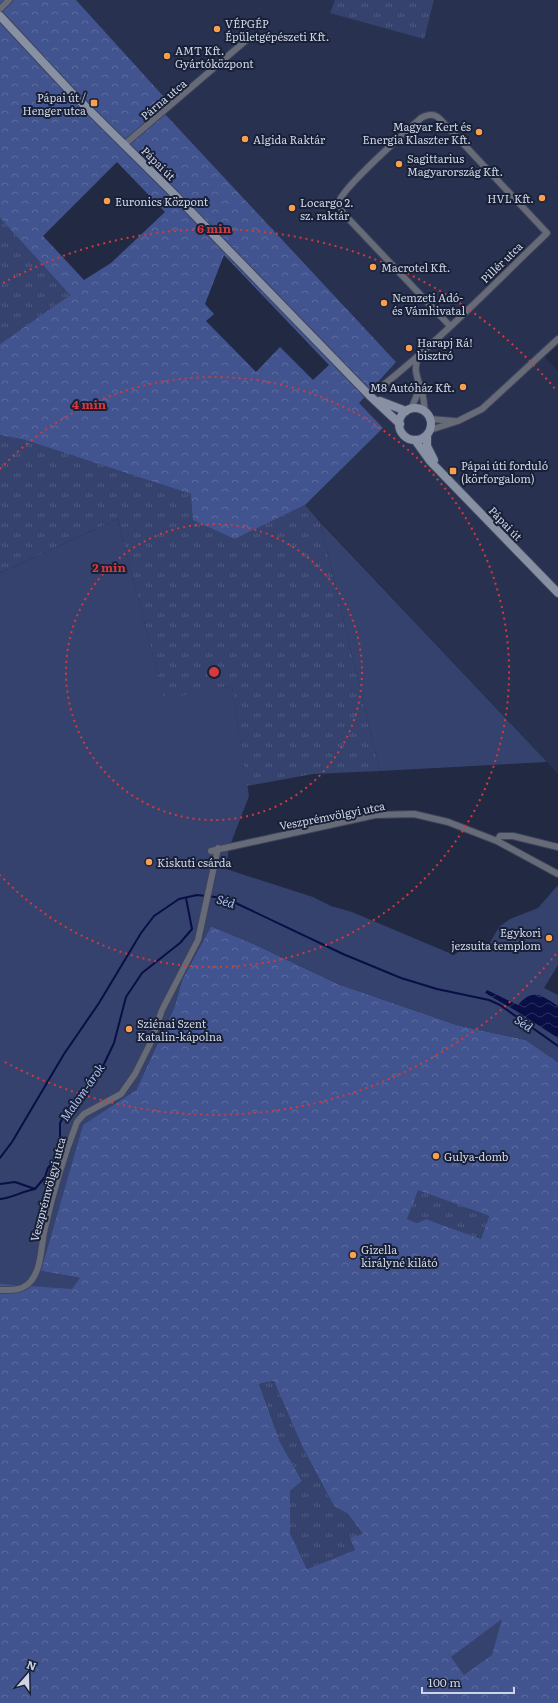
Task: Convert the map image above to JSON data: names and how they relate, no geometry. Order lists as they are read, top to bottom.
{
  "streets": {
    "main road": ["Pápai út"],
    "street": ["Párna utca", "Pillér utca", "Veszprémvölgyi utca"]
  },
  "crossings": [
    ["Párna utca", "Pápai út"]
  ],
  "water": ["Séd", "Malom-árok"],
  "places": {
    "other": [
      "VÉPGÉP Épületgépészeti Kft.",
      "AMT Kft. Gyártóközpont",
      "Magyar Kert és Energia Klaszter Kft.",
      "Algida Raktár",
      "Sagittarius Magyarország Kft.",
      "HVL Kft.",
      "Euronics Központ",
      "Locargo 2. sz. raktár",
      "Macrotel Kft.",
      "Nemzeti Adó- és Vámhivatal",
      "Harapj Rá! bisztró",
      "M8 Autóház Kft.",
      "Kiskuti csárda",
      "Egykori jezsuita templom",
      "Sziénai Szent Katalin-kápolna",
      "Gulya-domb",
      "Gizella királyné kilátó"
    ],
    "transit": ["Pápai út / Henger utca", "Pápai úti forduló (körforgalom)"]
  },
  "scale_bar": "100 m",
  "north": "top",
  "rings": ["6 min", "4 min", "2 min"]
}
